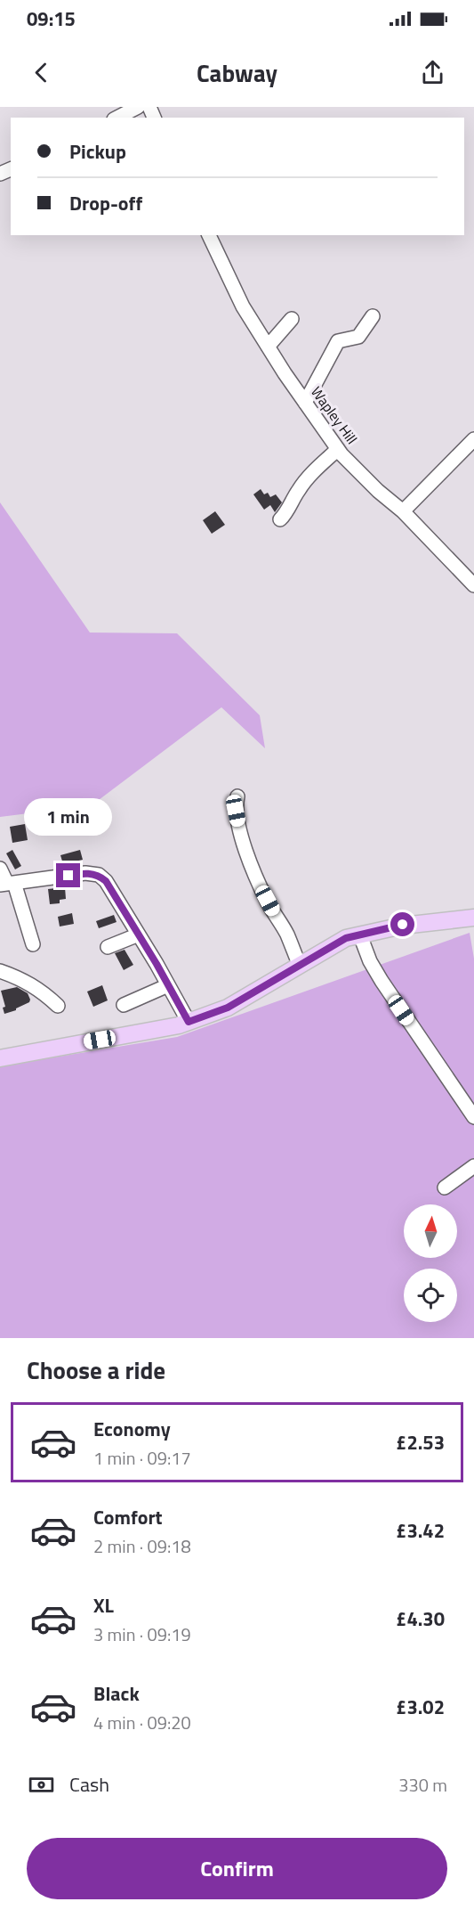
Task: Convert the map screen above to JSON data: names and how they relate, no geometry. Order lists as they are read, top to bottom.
{
  "streets": {
    "street": ["Wapley Hill"]
  },
  "north": "top",
  "page": {
    "status": "09:15",
    "header": "Cabway",
    "banner": ["Pickup", "Drop-off"],
    "bubble": "1 min",
    "heading": "Choose a ride",
    "list": [
      {
        "name": "Economy",
        "note": "1 min · 09:17",
        "value": "£2.53"
      },
      {
        "name": "Comfort",
        "note": "2 min · 09:18",
        "value": "£3.42"
      },
      {
        "name": "XL",
        "note": "3 min · 09:19",
        "value": "£4.30"
      },
      {
        "name": "Black",
        "note": "4 min · 09:20",
        "value": "£3.02"
      }
    ],
    "pay": ["Cash", "330 m"],
    "buttons": "Confirm"
  }
}
